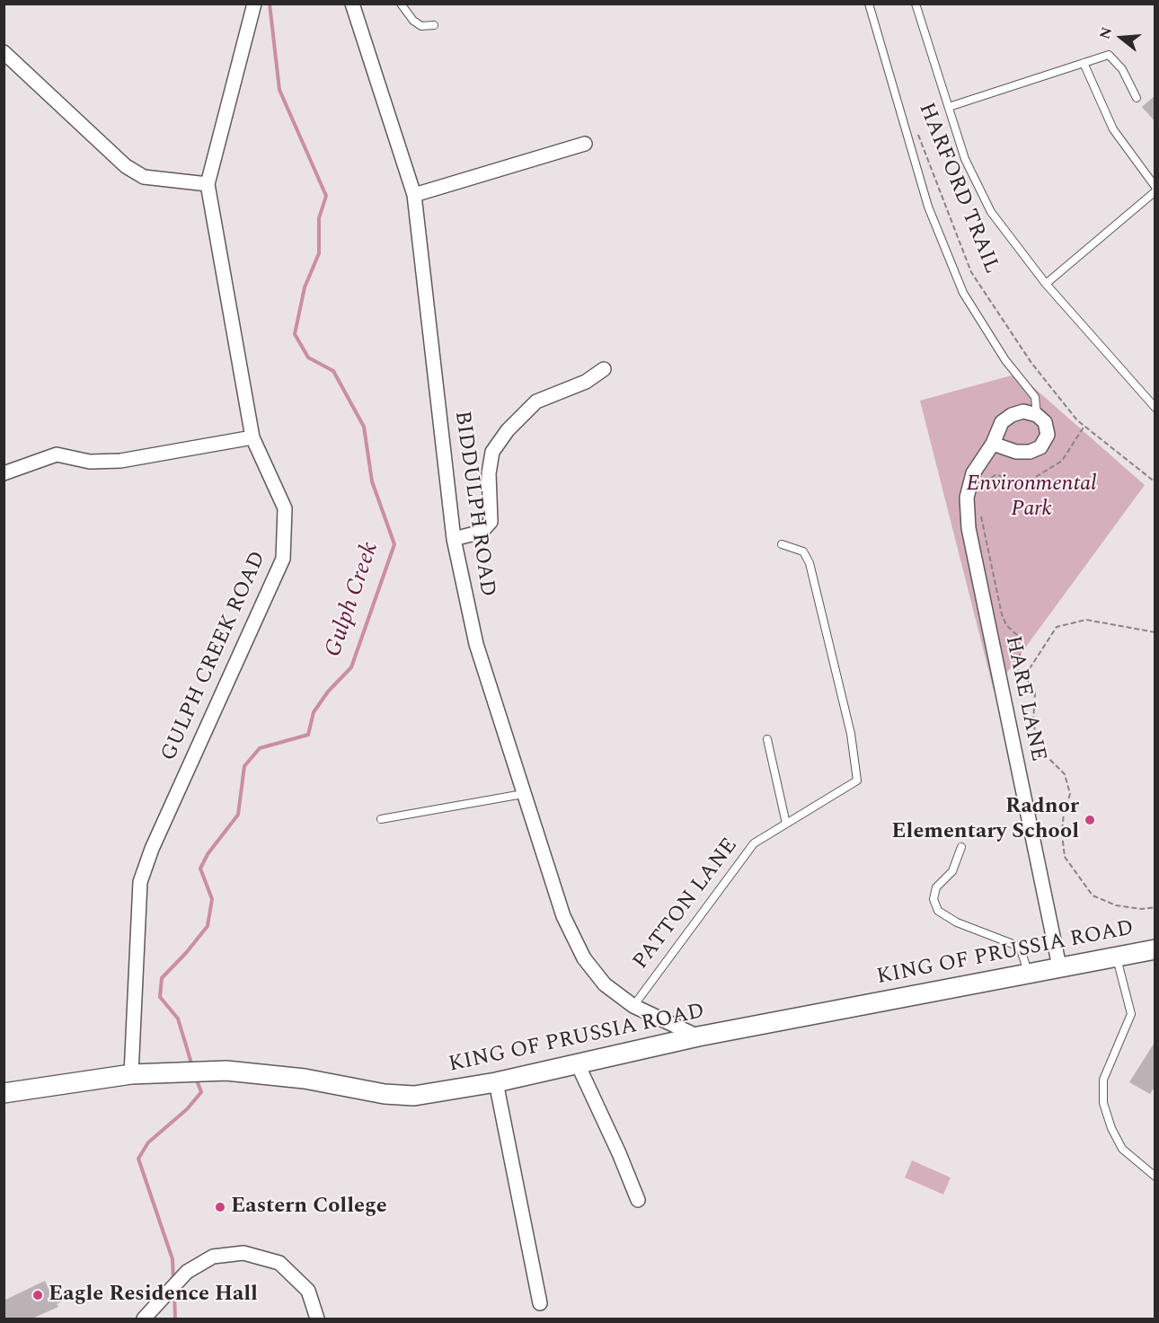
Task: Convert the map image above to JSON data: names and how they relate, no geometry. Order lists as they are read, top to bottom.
{
  "streets": {
    "street": [
      "BIDDULPH ROAD",
      "GULPH CREEK ROAD",
      "HARE LANE",
      "KING OF PRUSSIA ROAD"
    ],
    "lane": ["PATTON LANE"],
    "path": ["HARFORD TRAIL"]
  },
  "crossings": [
    ["BIDDULPH ROAD", "PATTON LANE"],
    ["BIDDULPH ROAD", "KING OF PRUSSIA ROAD"],
    ["GULPH CREEK ROAD", "KING OF PRUSSIA ROAD"],
    ["HARE LANE", "KING OF PRUSSIA ROAD"]
  ],
  "water": ["Gulph Creek"],
  "parks": ["Environmental Park"],
  "places": ["Radnor Elementary School", "Eastern College", "Eagle Residence Hall"],
  "north": "left"
}
